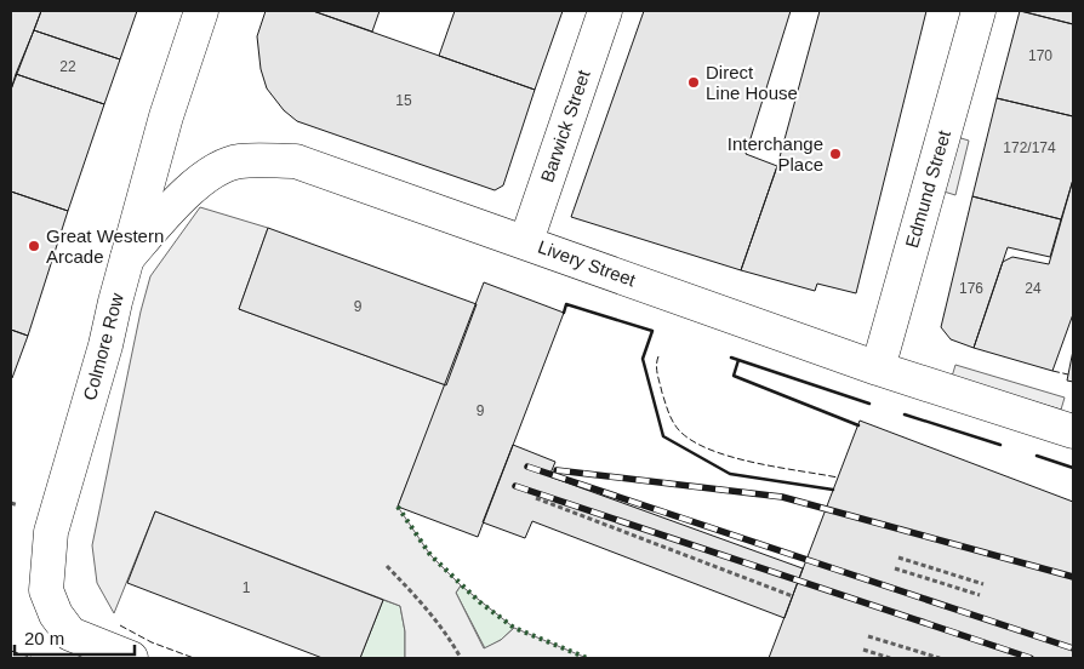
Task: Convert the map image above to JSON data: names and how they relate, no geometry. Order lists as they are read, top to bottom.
{
  "streets": {
    "street": [
      "Barwick Street",
      "Edmund Street",
      "Livery Street",
      "Colmore Row"
    ]
  },
  "crossings": [
    ["Barwick Street", "Livery Street"],
    ["Edmund Street", "Livery Street"],
    ["Livery Street", "Colmore Row"]
  ],
  "places": ["Direct Line House", "Interchange Place", "Great Western Arcade"],
  "house_numbers": [
    "170",
    "22",
    "15",
    "172/174",
    "176",
    "24",
    "9",
    "9",
    "1"
  ],
  "scale_bar": "20 m"
}
